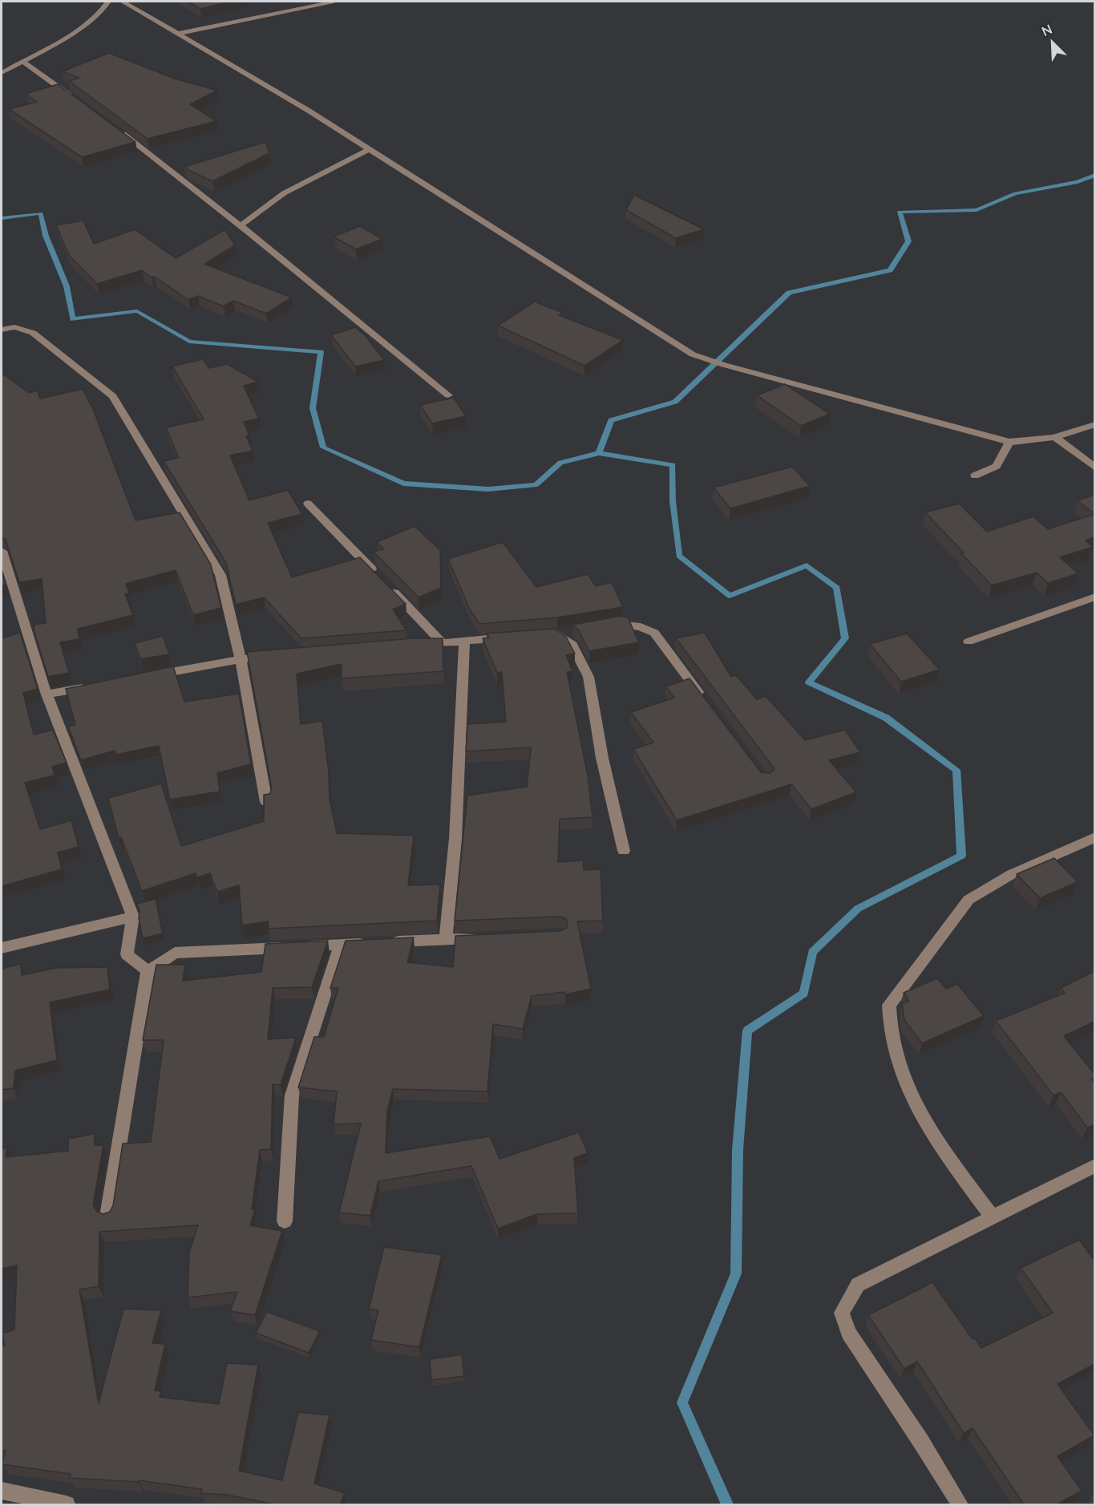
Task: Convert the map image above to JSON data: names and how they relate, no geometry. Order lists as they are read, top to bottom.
{
  "north": "top left"
}
